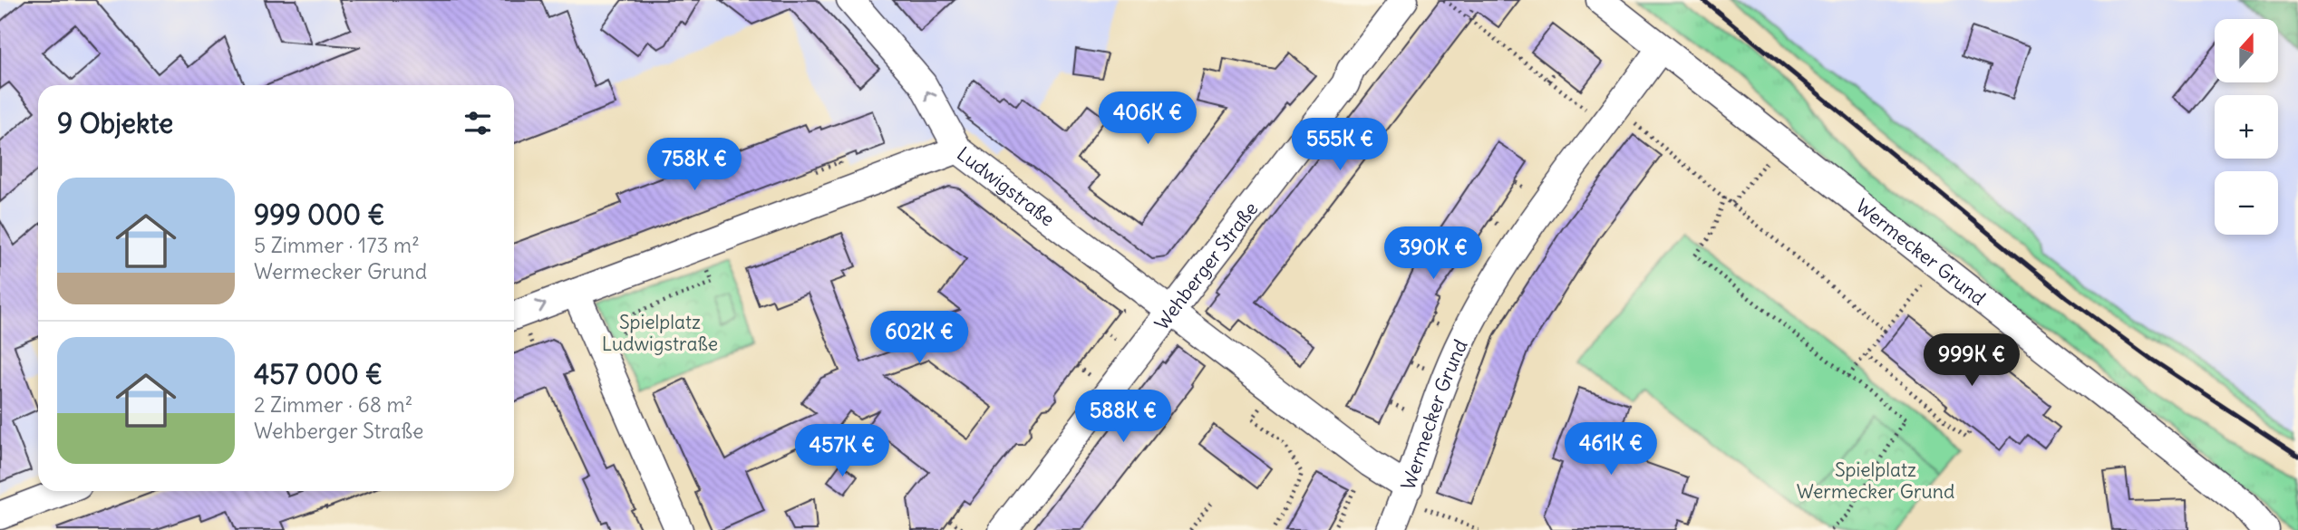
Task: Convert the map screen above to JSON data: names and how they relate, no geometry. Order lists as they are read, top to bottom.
{
  "streets": {
    "street": ["Ludwigstraße", "Wermecker Grund", "Wehberger Straße"]
  },
  "crossings": [
    ["Ludwigstraße", "Wermecker Grund"],
    ["Ludwigstraße", "Wehberger Straße"]
  ],
  "parks": ["Spielplatz Ludwigstraße", "Spielplatz Wermecker Grund"],
  "north": "top",
  "page": {
    "map_buttons": ["+", "−"],
    "heading": "9 Objekte",
    "price": [
      "406K €",
      "555K €",
      "758K €",
      "390K €",
      "602K €",
      "999K €",
      "588K €",
      "461K €",
      "457K €"
    ],
    "list": [
      {
        "name": "999 000 €",
        "note": "5 Zimmer · 173 m² · Wermecker Grund"
      },
      {
        "name": "457 000 €",
        "note": "2 Zimmer · 68 m² · Wehberger Straße"
      }
    ]
  }
}
